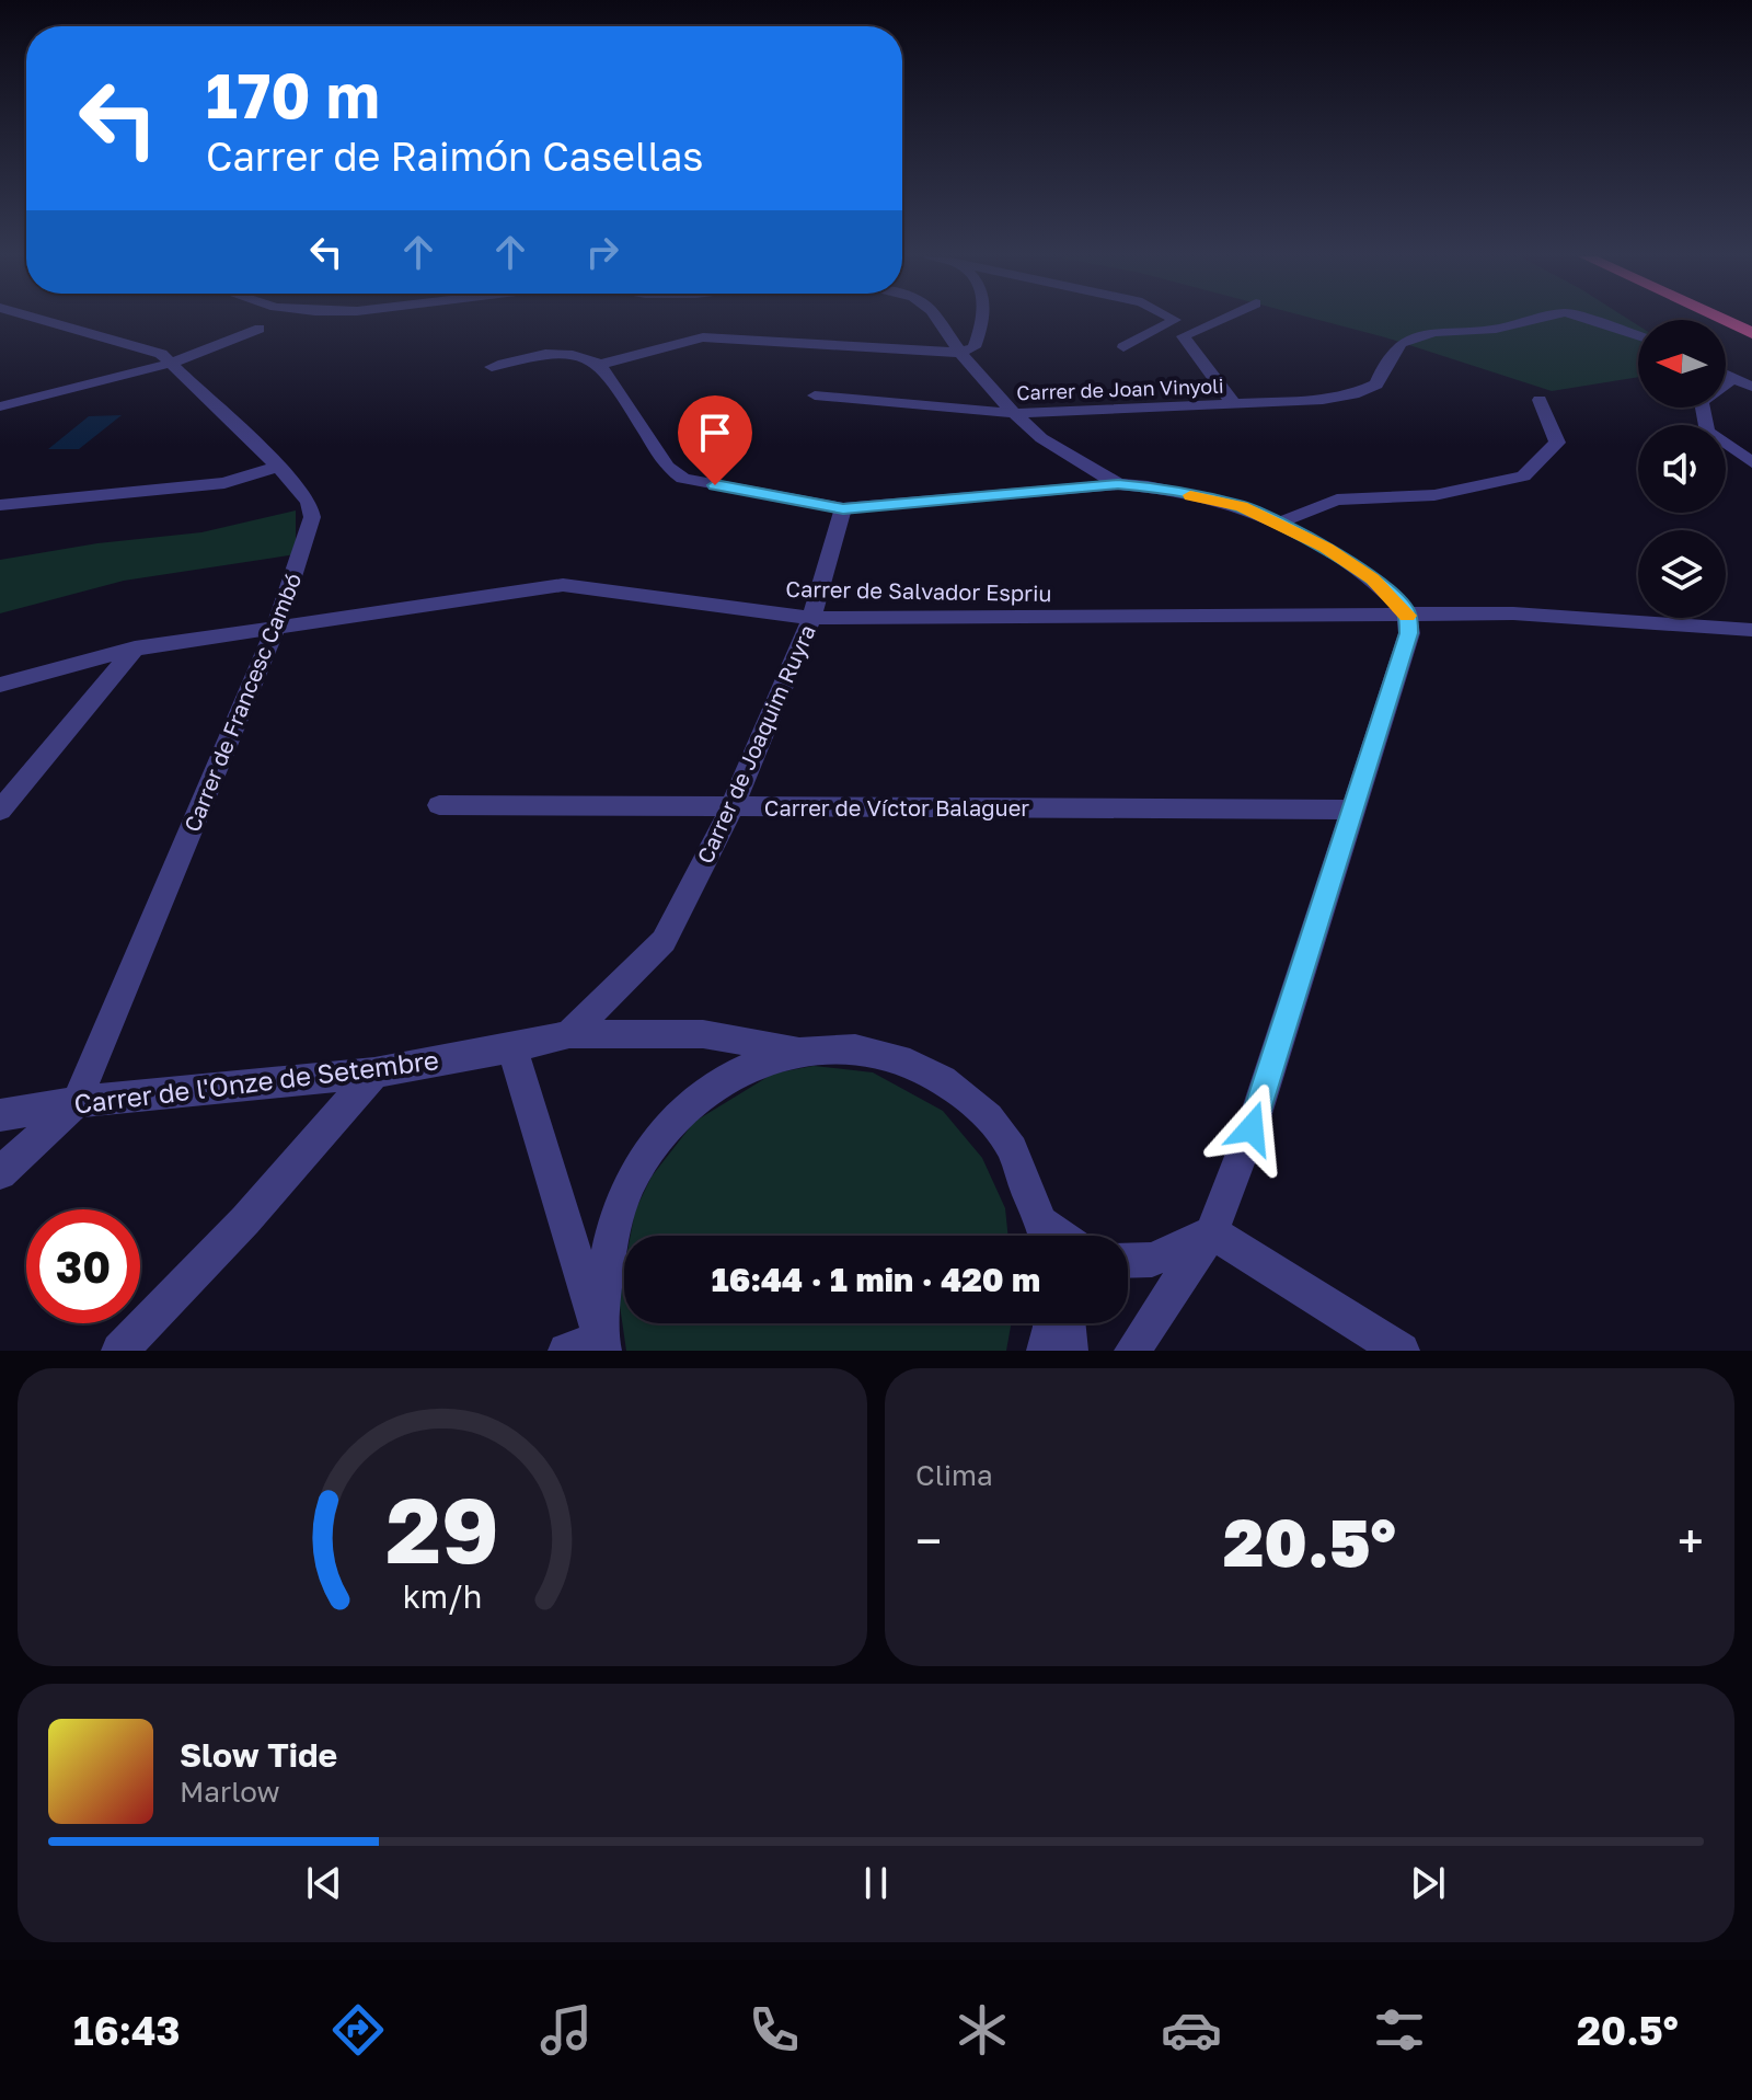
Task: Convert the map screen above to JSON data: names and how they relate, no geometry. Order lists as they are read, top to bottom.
{
  "streets": {
    "street": [
      "Carrer de Joan Vinyoli",
      "Carrer de Salvador Espriu",
      "Carrer de Francesc Cambó",
      "Carrer de Joaquim Ruyra",
      "Carrer de Víctor Balaguer",
      "Carrer de l'Onze de Setembre"
    ]
  },
  "crossings": [
    ["Carrer de Salvador Espriu", "Carrer de Francesc Cambó"],
    ["Carrer de Salvador Espriu", "Carrer de Joaquim Ruyra"],
    ["Carrer de Francesc Cambó", "Carrer de l'Onze de Setembre"],
    ["Carrer de Joaquim Ruyra", "Carrer de Víctor Balaguer"]
  ],
  "north": "left",
  "page": {
    "turn": ["170 m", "Carrer de Raimón Casellas"],
    "limit": "30",
    "trip": "16:44 · 1 min · 420 m",
    "tile": "Clima",
    "heat": ["−", "20.5°", "+"],
    "song": ["Slow Tide", "Marlow"],
    "tabs": ["16:43", "20.5°"],
    "gauge": ["29", "km/h"]
  }
}
